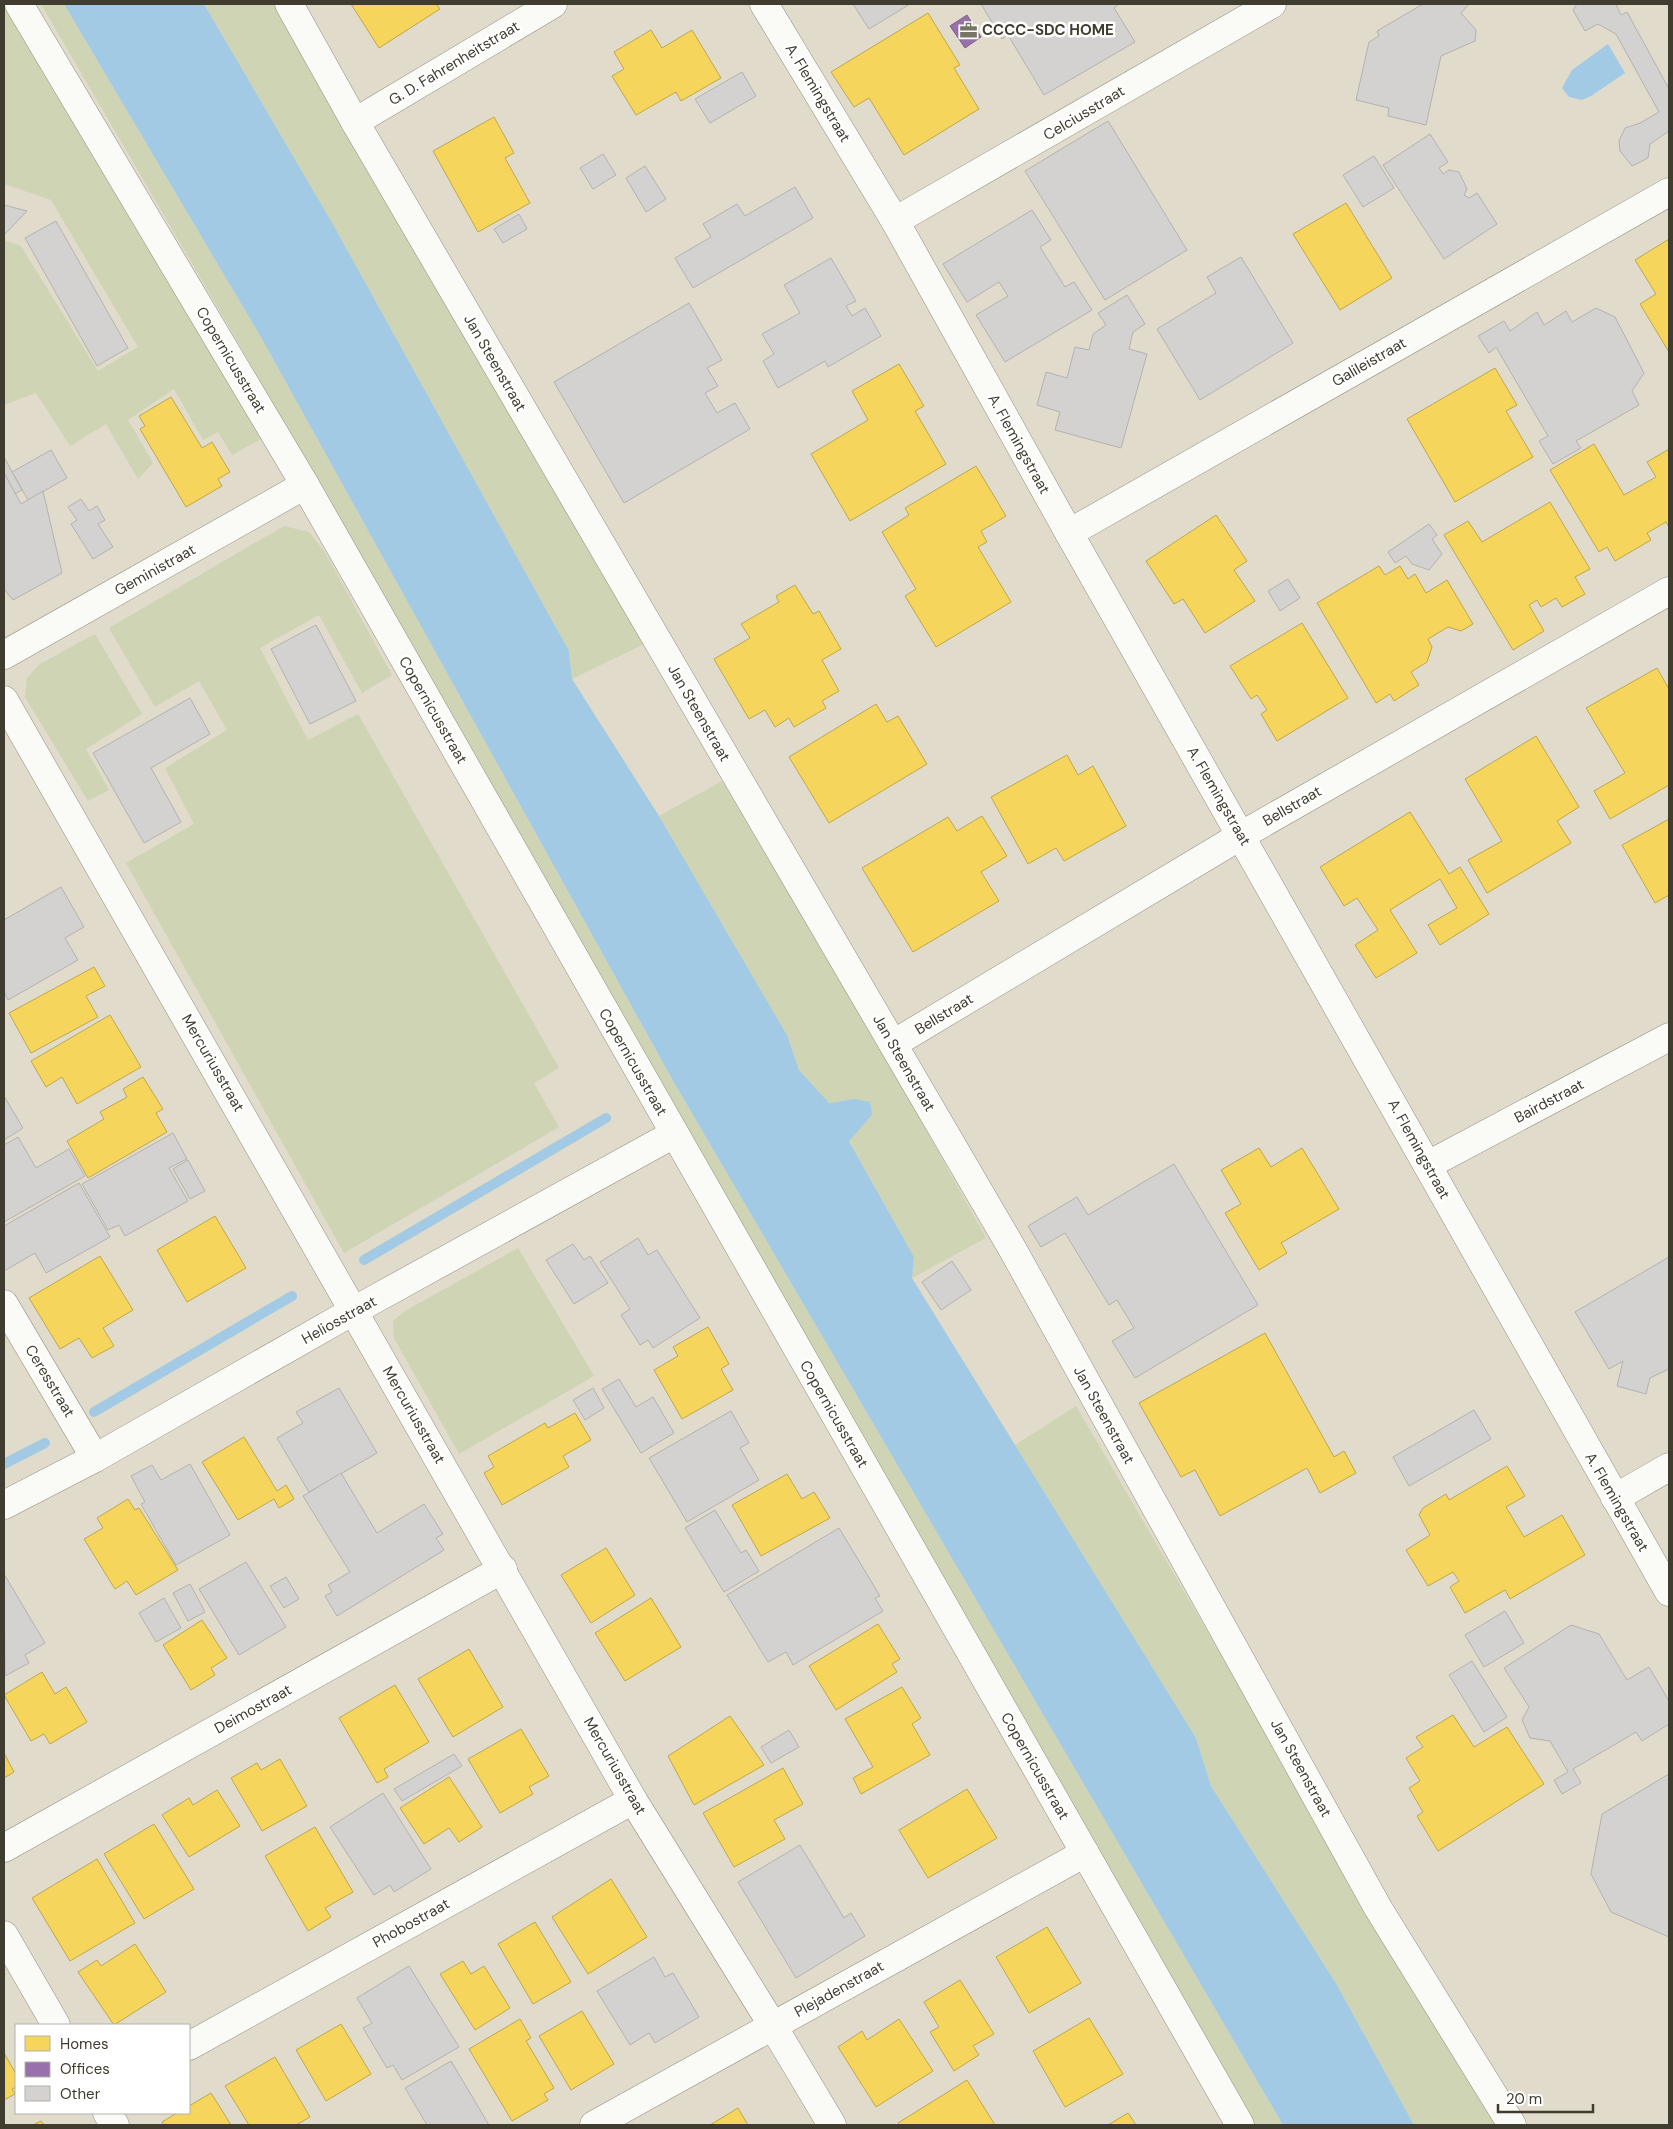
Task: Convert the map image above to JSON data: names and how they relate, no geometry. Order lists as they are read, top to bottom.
{
  "streets": {
    "street": [
      "G. D. Fahrenheitstraat",
      "A. Flemingstraat",
      "Celciusstraat",
      "Copernicusstraat",
      "Galileistraat",
      "Jan Steenstraat",
      "Geministraat",
      "Bellstraat",
      "Mercuriusstraat",
      "Bairdstraat",
      "Heliosstraat",
      "Ceresstraat",
      "Deimostraat",
      "Phobostraat",
      "Plejadenstraat"
    ]
  },
  "crossings": [
    ["G. D. Fahrenheitstraat", "Jan Steenstraat"],
    ["A. Flemingstraat", "Celciusstraat"],
    ["A. Flemingstraat", "Galileistraat"],
    ["A. Flemingstraat", "Bellstraat"],
    ["A. Flemingstraat", "Bairdstraat"],
    ["Copernicusstraat", "Geministraat"],
    ["Copernicusstraat", "Heliosstraat"],
    ["Copernicusstraat", "Plejadenstraat"],
    ["Jan Steenstraat", "Bellstraat"],
    ["Mercuriusstraat", "Heliosstraat"],
    ["Mercuriusstraat", "Deimostraat"],
    ["Mercuriusstraat", "Phobostraat"],
    ["Mercuriusstraat", "Plejadenstraat"],
    ["Heliosstraat", "Ceresstraat"]
  ],
  "places": {
    "office": ["CCCC-SDC HOME"]
  },
  "legend": ["Homes", "Offices", "Other"],
  "scale_bar": "20 m"
}
